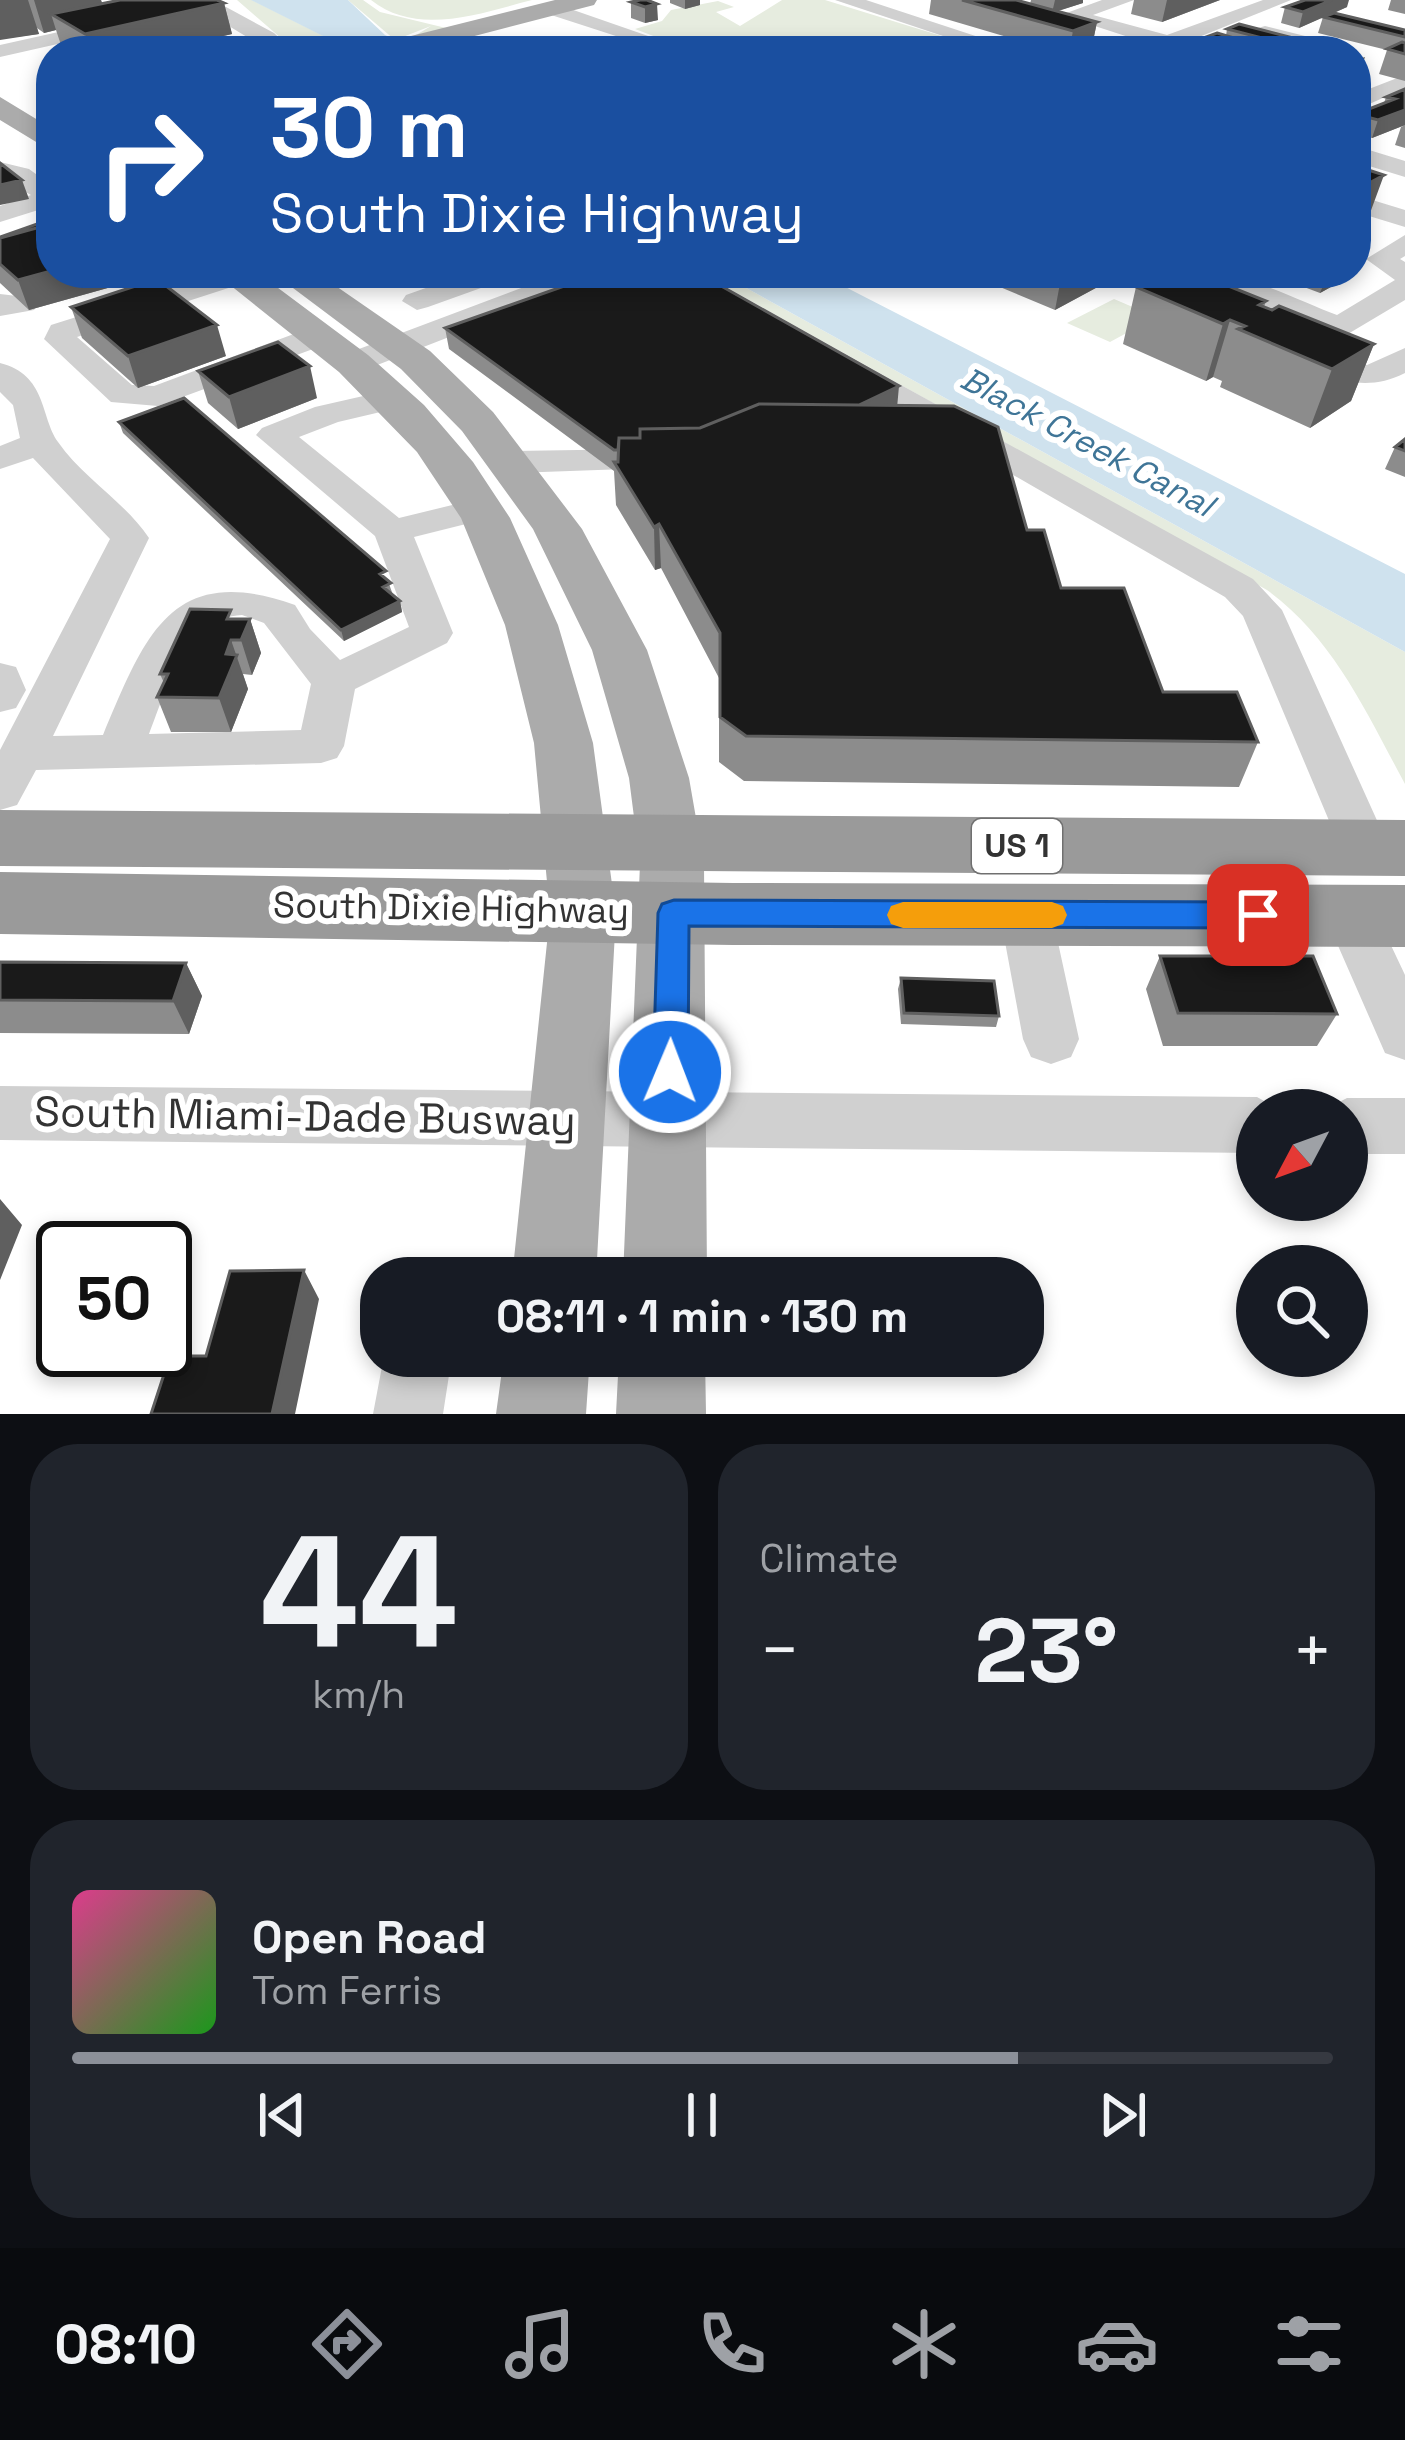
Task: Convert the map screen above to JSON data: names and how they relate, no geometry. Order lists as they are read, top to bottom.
{
  "streets": {
    "highway": ["US 1", "South Dixie Highway"],
    "street": ["South Miami-Dade Busway"]
  },
  "water": ["Black Creek Canal"],
  "north": "bottom left",
  "page": {
    "turn": ["30 m", "South Dixie Highway"],
    "limit": "50",
    "trip": "08:11 · 1 min · 130 m",
    "tile": [
      ["44", "km/h"],
      "Climate"
    ],
    "heat": ["−", "23°", "+"],
    "song": ["Open Road", "Tom Ferris"],
    "tabs": "08:10"
  }
}
